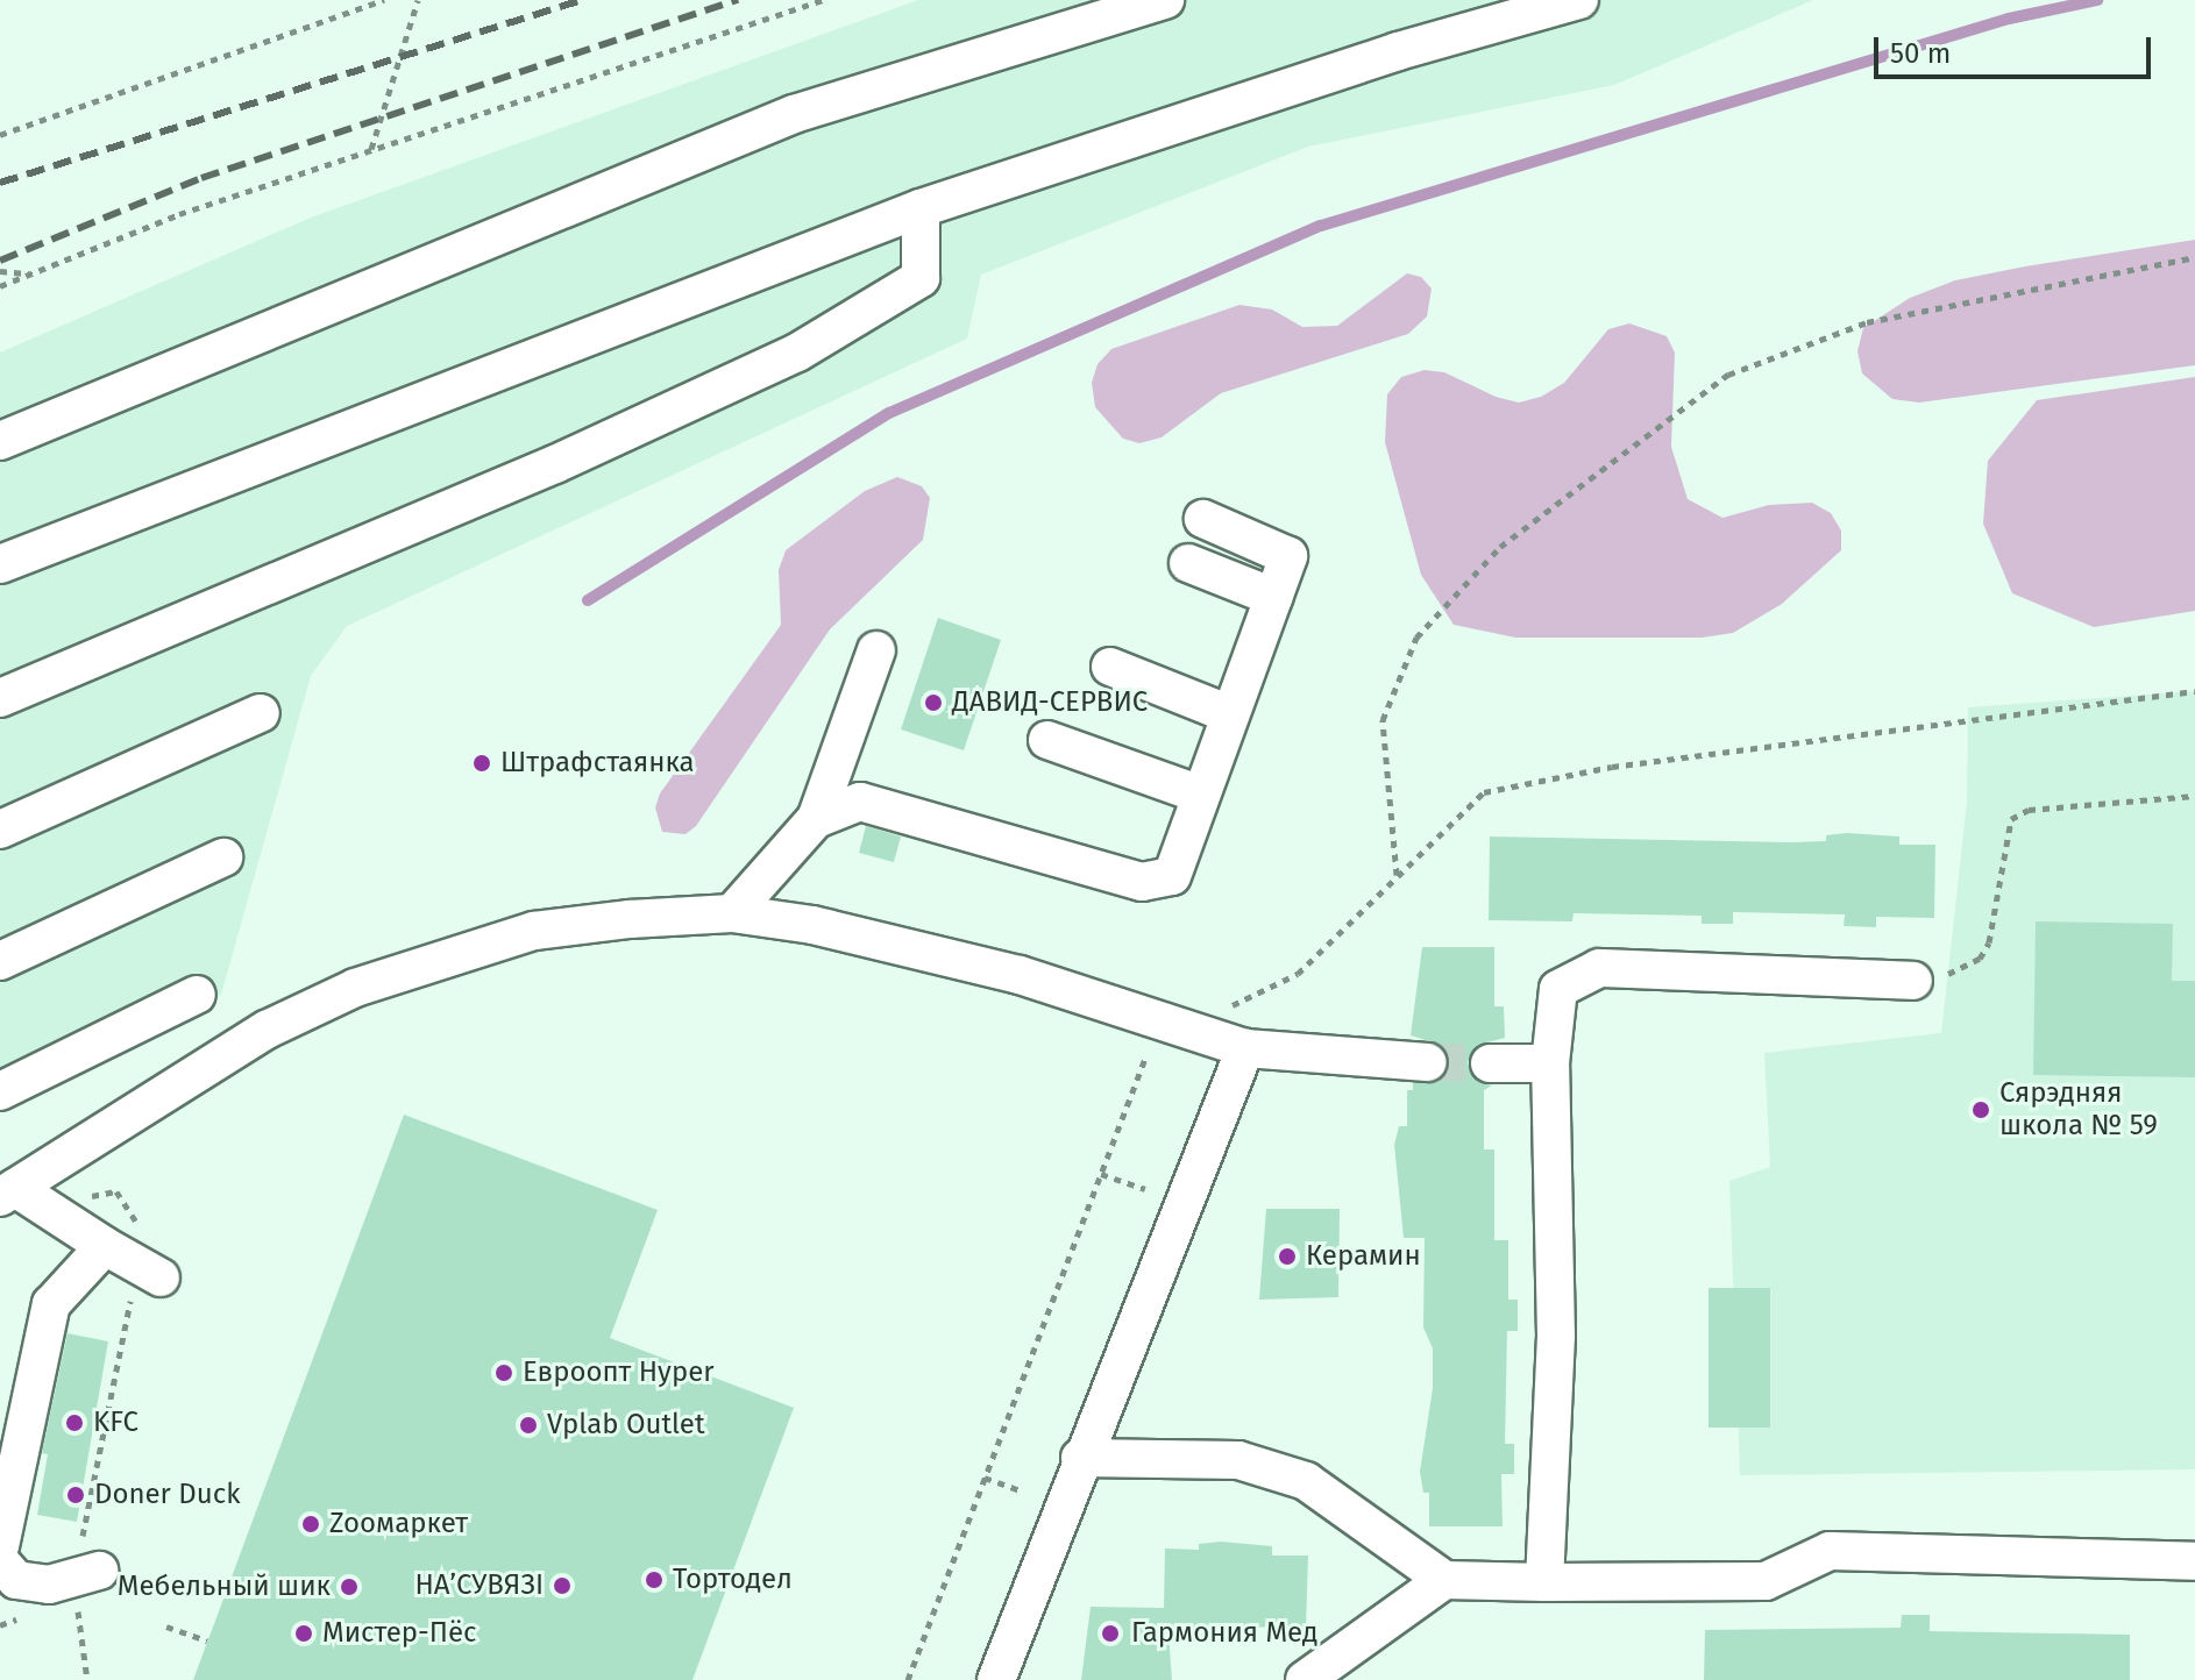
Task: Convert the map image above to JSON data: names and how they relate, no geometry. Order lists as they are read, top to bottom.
{
  "places": [
    "ДАВИД-СЕРВИС",
    "Штрафстаянка",
    "Сярэдняя школа № 59",
    "Керамин",
    "Евроопт Hyper",
    "KFC",
    "Vplab Outlet",
    "Doner Duck",
    "Zooмаркет",
    "Тортодел",
    "НАʼСУВЯЗІ",
    "Мебельный шик",
    "Мистер-Пёс",
    "Гармония Мед"
  ],
  "scale_bar": "50 m"
}
